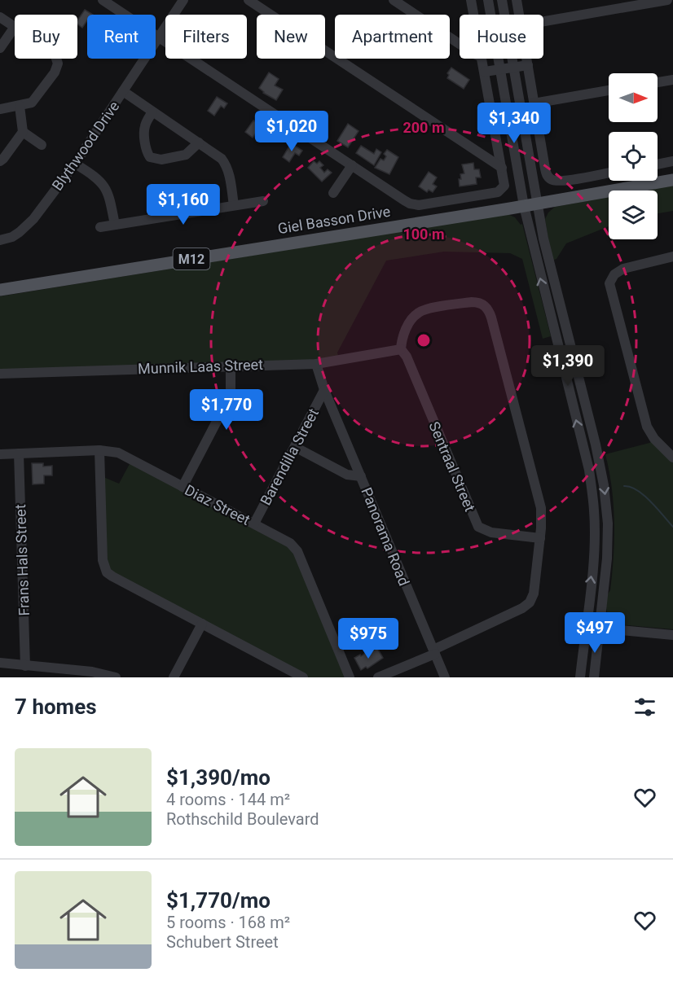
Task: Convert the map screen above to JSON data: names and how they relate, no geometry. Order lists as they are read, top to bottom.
{
  "streets": {
    "main road": ["Giel Basson Drive", "M12"],
    "street": [
      "Blythwood Drive",
      "Munnik Laas Street",
      "Barendilla Street",
      "Sentraal Street",
      "Diaz Street",
      "Panorama Road",
      "Frans Hals Street"
    ]
  },
  "crossings": [
    ["Munnik Laas Street", "Sentraal Street"],
    ["Munnik Laas Street", "Panorama Road"],
    ["Barendilla Street", "Diaz Street"],
    ["Barendilla Street", "Panorama Road"],
    ["Diaz Street", "Frans Hals Street"]
  ],
  "north": "right",
  "page": {
    "chip": [
      "Buy",
      "Rent",
      "Filters",
      "New",
      "Apartment",
      "House"
    ],
    "price": [
      "$1,340",
      "$1,020",
      "$1,160",
      "$1,390",
      "$1,770",
      "$497",
      "$975"
    ],
    "heading": "7 homes",
    "list": [
      {
        "name": "$1,390/mo",
        "note": "4 rooms · 144 m² · Rothschild Boulevard"
      },
      {
        "name": "$1,770/mo",
        "note": "5 rooms · 168 m² · Schubert Street"
      }
    ]
  },
  "rings": ["200 m", "100 m"]
}
